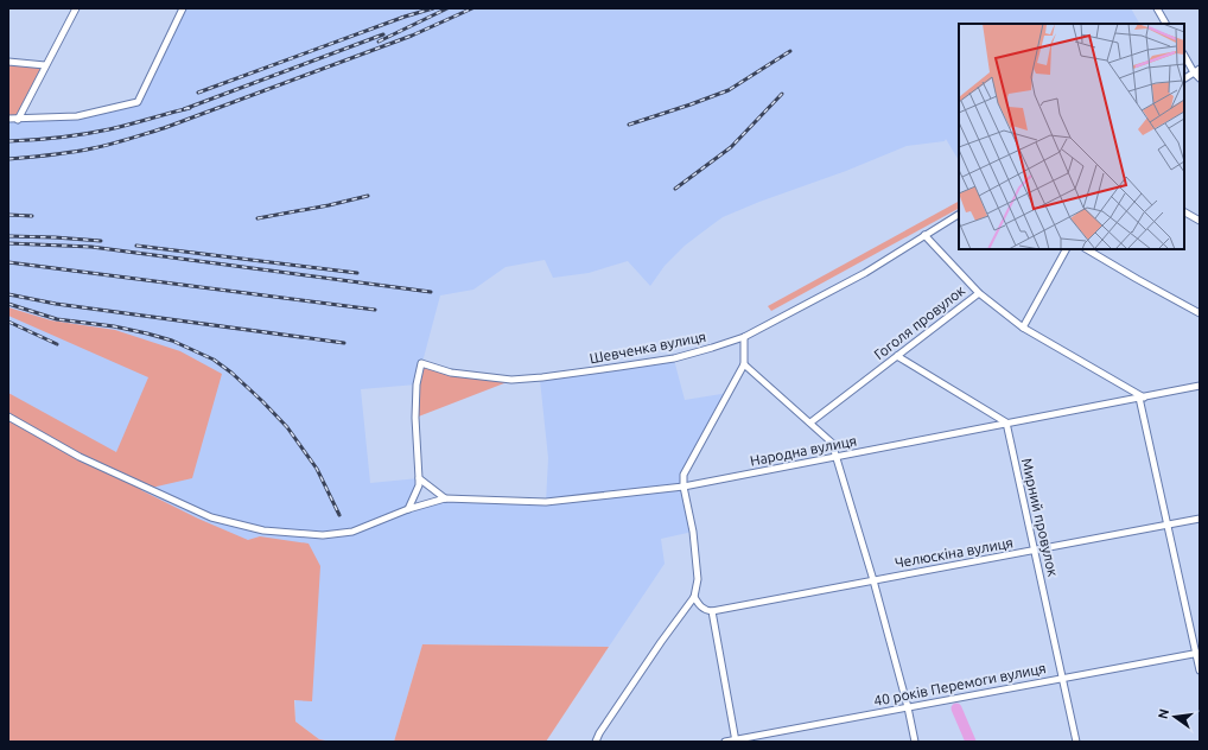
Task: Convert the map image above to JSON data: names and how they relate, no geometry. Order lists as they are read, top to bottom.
{
  "streets": {
    "street": [
      "Гоголя провулок",
      "Шевченка вулиця",
      "Народна вулиця",
      "Мирний провулок",
      "Челюскіна вулиця",
      "40 років Перемоги вулиця"
    ]
  },
  "crossings": [
    ["Гоголя провулок", "Народна вулиця"],
    ["Народна вулиця", "Мирний провулок"],
    ["Мирний провулок", "Челюскіна вулиця"],
    ["Мирний провулок", "40 років Перемоги вулиця"]
  ],
  "north": "left"
}
